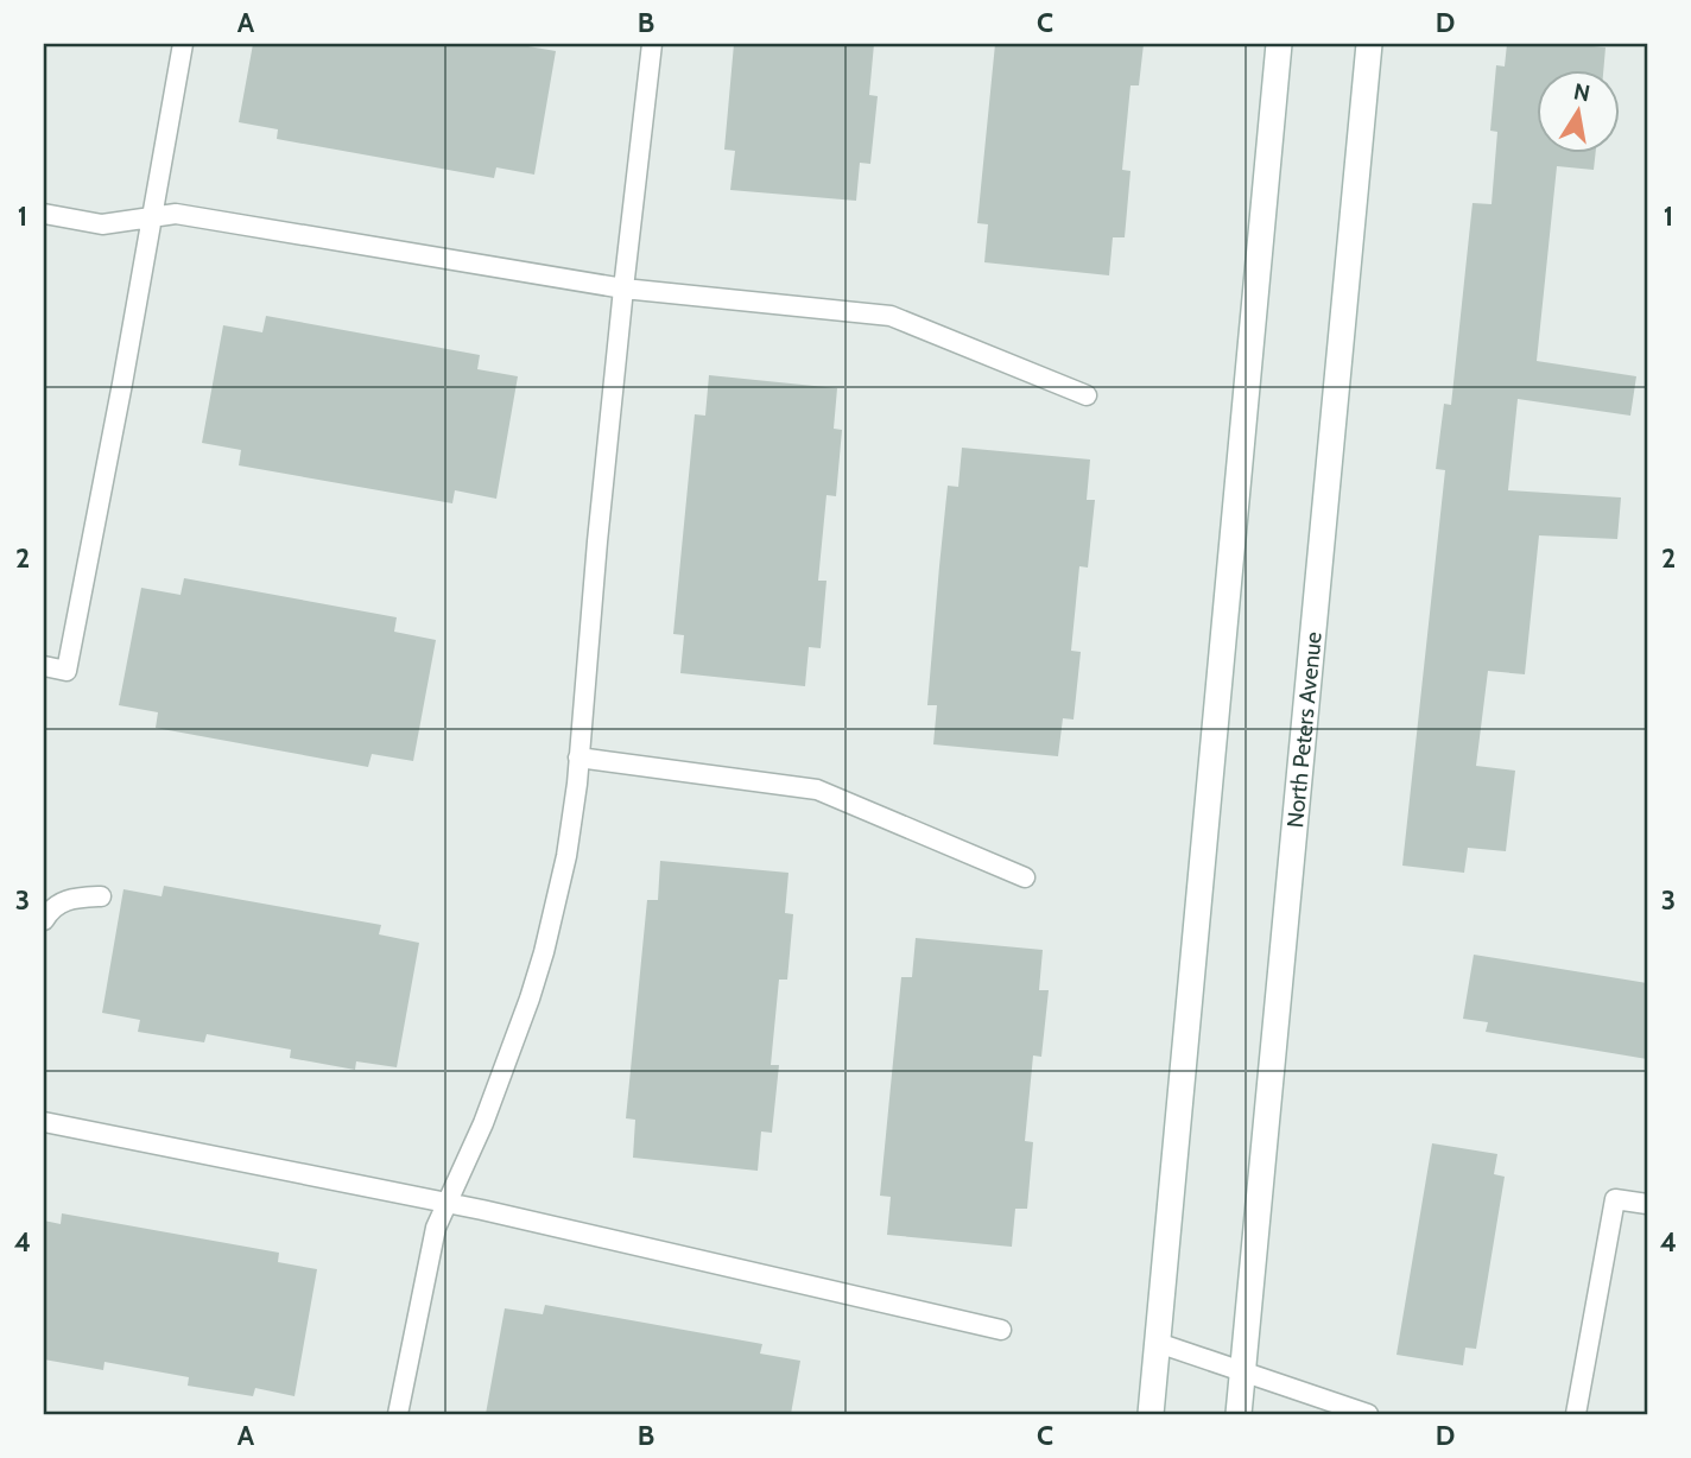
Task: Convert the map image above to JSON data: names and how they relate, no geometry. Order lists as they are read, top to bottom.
{
  "streets": {
    "main road": ["North Peters Avenue"]
  },
  "north": "top",
  "grid": {
    "columns": [
      "A",
      "B",
      "C",
      "D"
    ],
    "rows": [
      "1",
      "2",
      "3",
      "4"
    ]
  }
}
